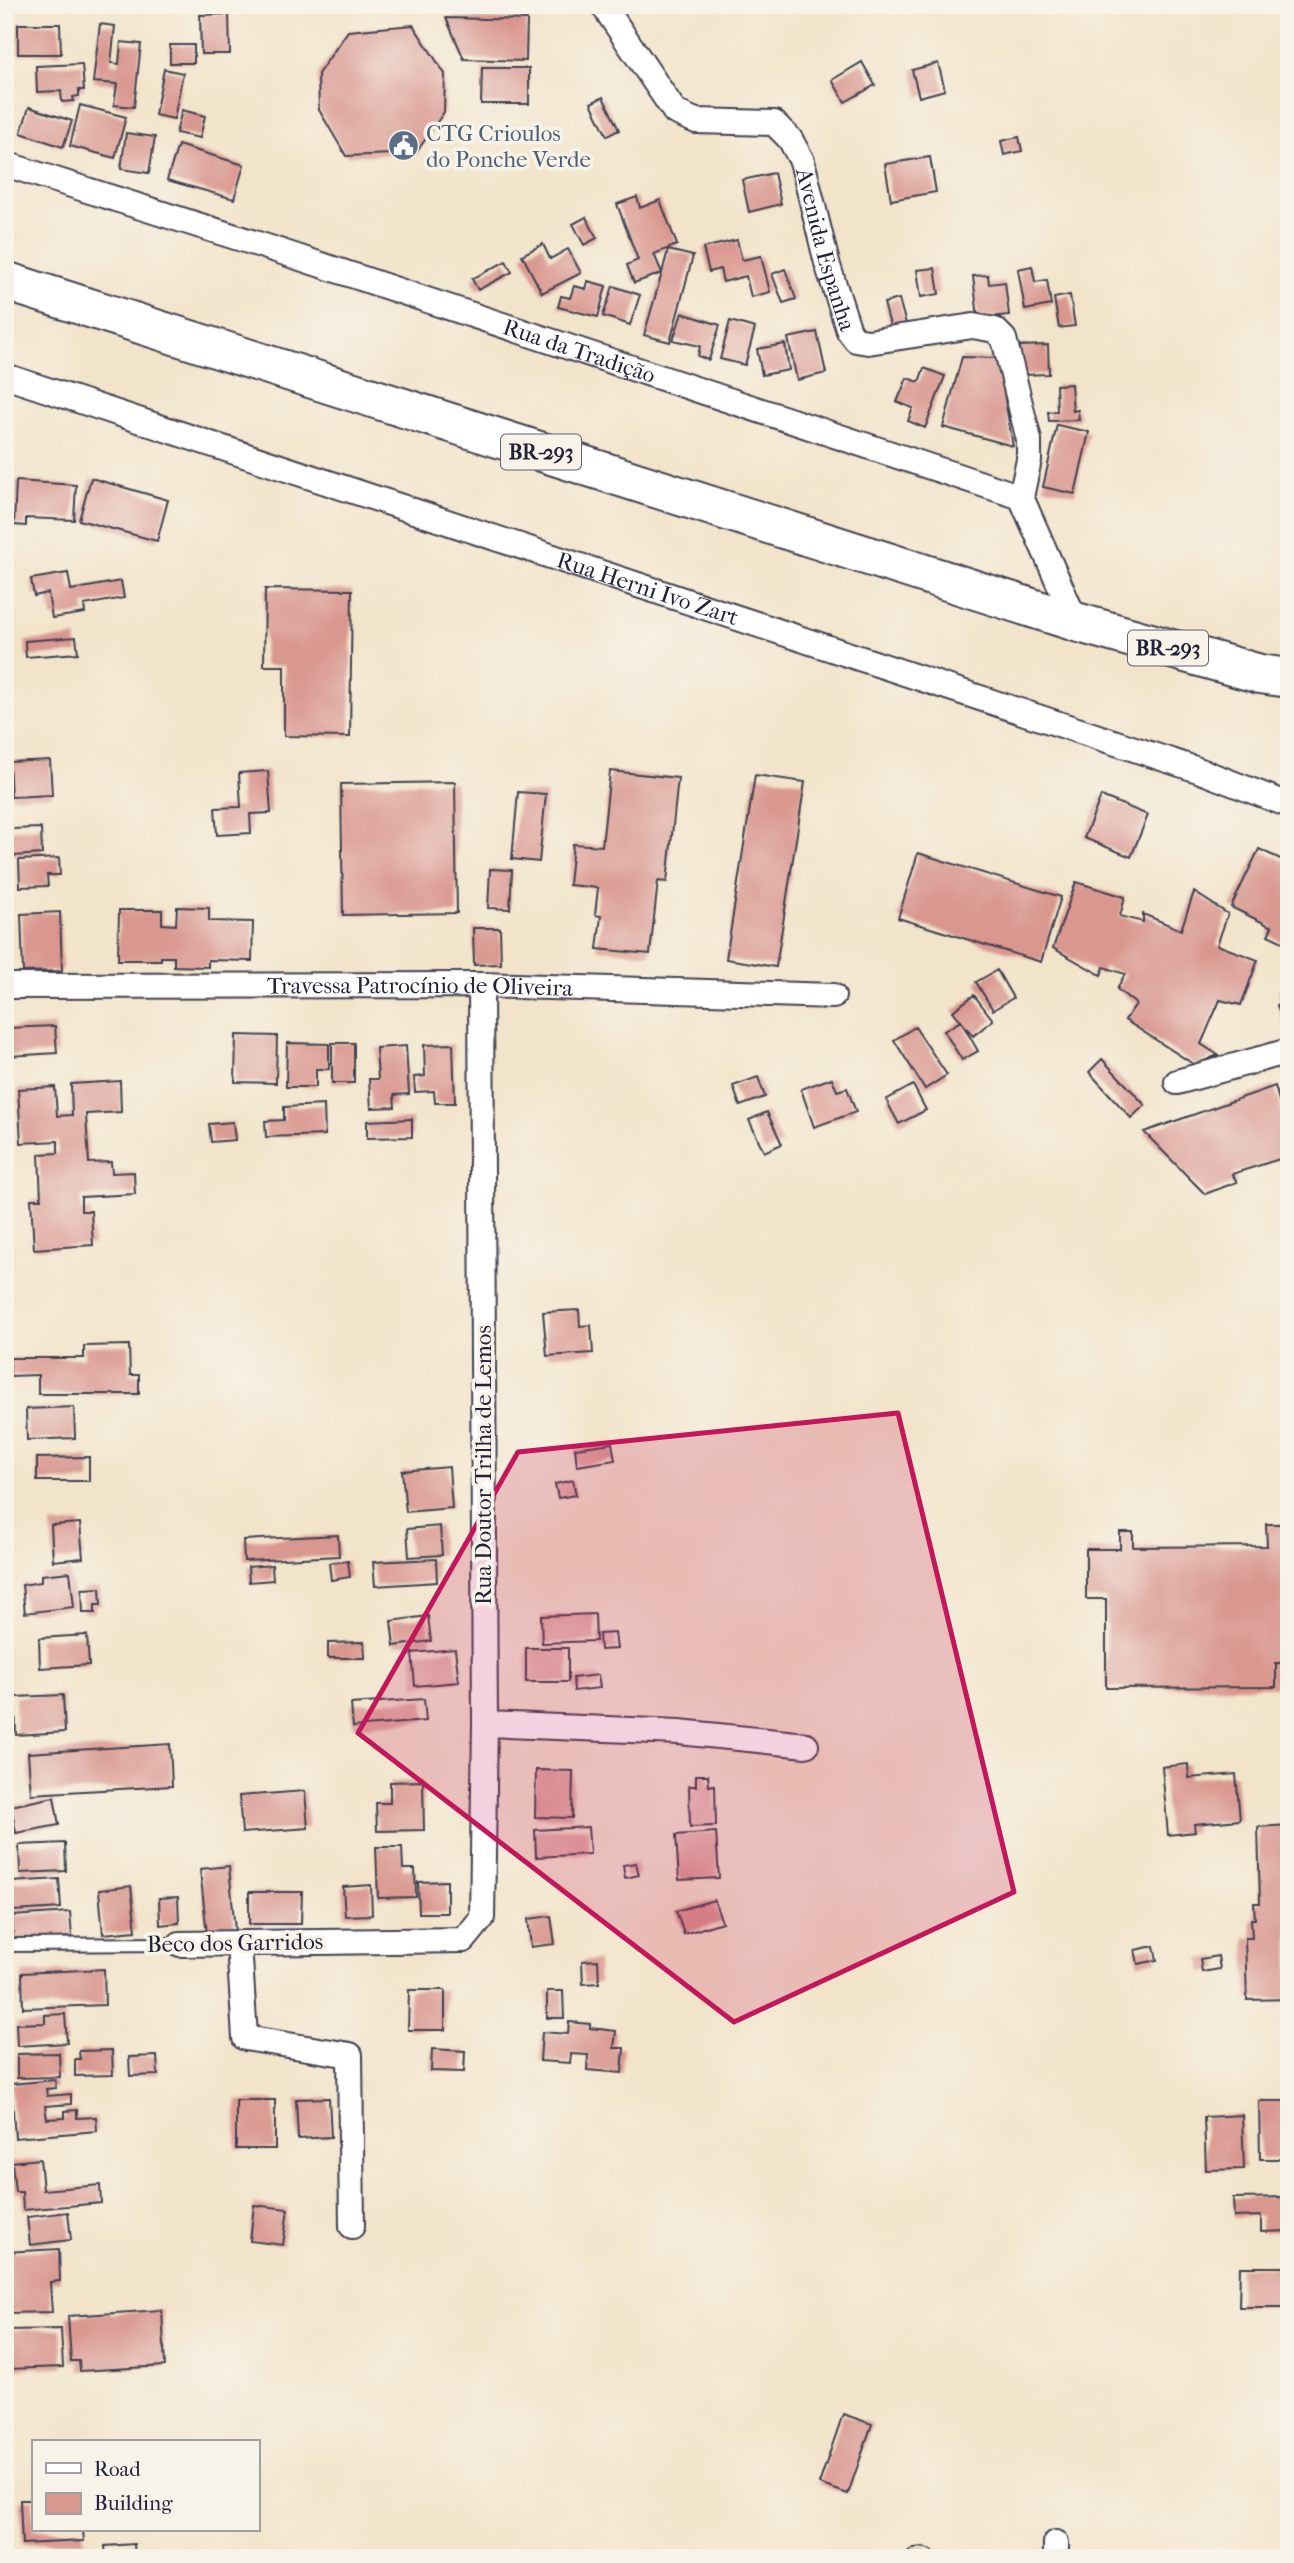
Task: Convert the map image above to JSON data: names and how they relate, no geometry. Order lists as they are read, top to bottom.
{
  "streets": {
    "highway": ["BR-293"],
    "street": [
      "Avenida Espanha",
      "Rua da Tradição",
      "Rua Herni Ivo Zart",
      "Travessa Patrocínio de Oliveira",
      "Rua Doutor Trilha de Lemos",
      "Beco dos Garridos"
    ]
  },
  "crossings": [
    ["Avenida Espanha", "Rua da Tradição"],
    ["Travessa Patrocínio de Oliveira", "Rua Doutor Trilha de Lemos"],
    ["Rua Doutor Trilha de Lemos", "Beco dos Garridos"]
  ],
  "places": {
    "public building": ["CTG Crioulos do Ponche Verde"]
  },
  "legend": ["Road", "Building"]
}
